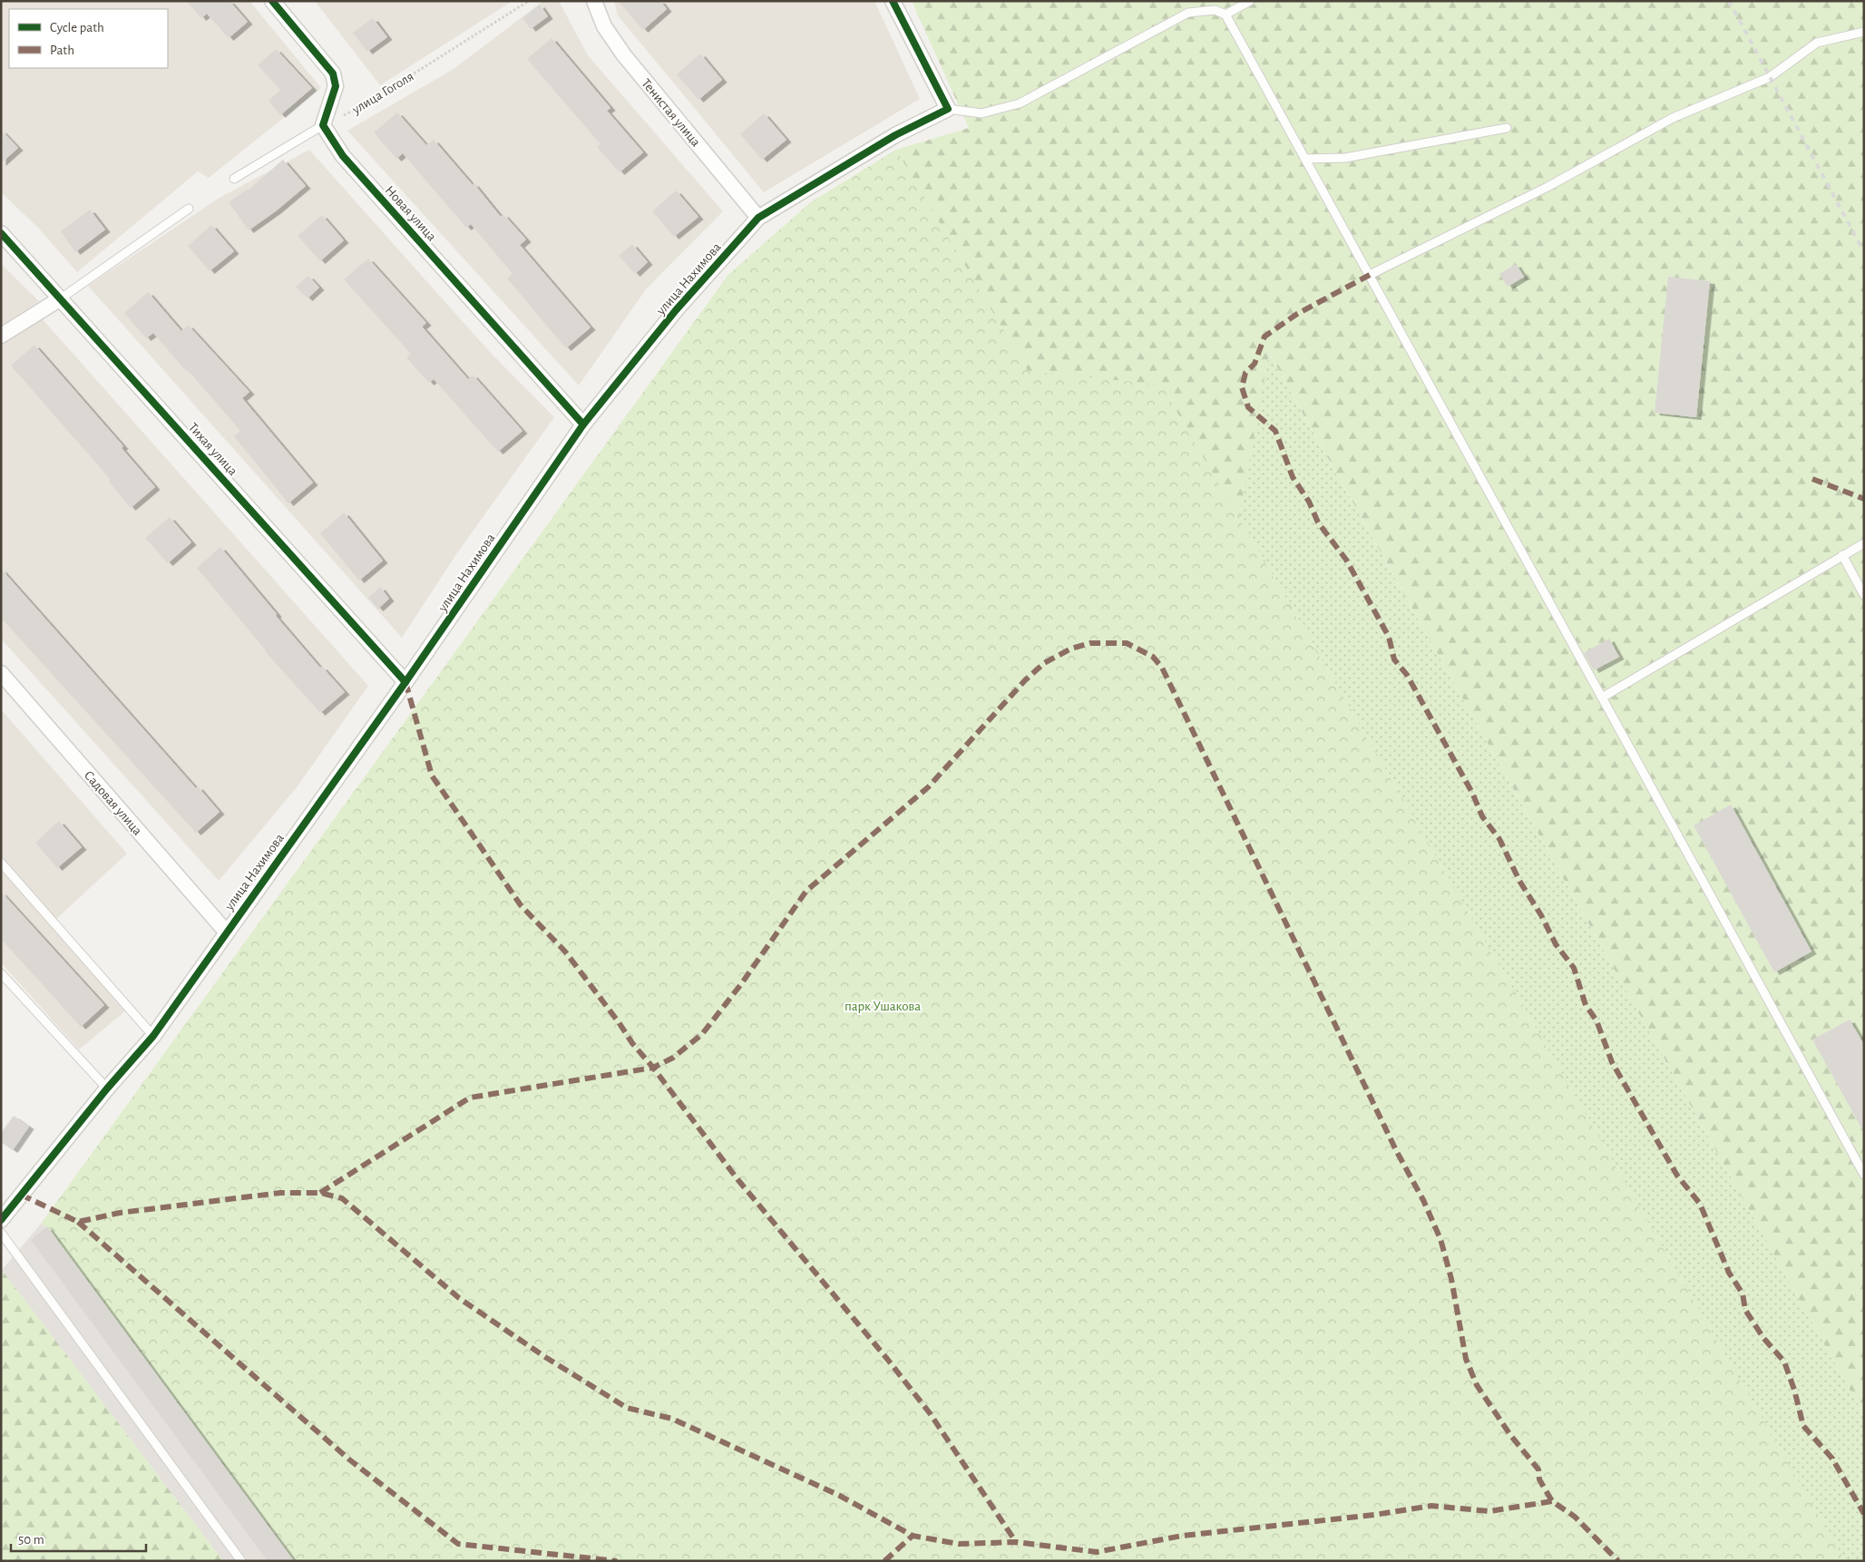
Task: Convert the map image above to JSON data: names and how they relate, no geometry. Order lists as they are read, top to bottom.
{
  "streets": {
    "street": [
      "Тенистая улица",
      "Новая улица",
      "улица Нахимова",
      "Тихая улица",
      "Садовая улица"
    ],
    "path": ["улица Гоголя"]
  },
  "crossings": [
    ["улица Гоголя", "Новая улица"],
    ["Тенистая улица", "улица Нахимова"],
    ["Новая улица", "улица Нахимова"],
    ["улица Нахимова", "Тихая улица"],
    ["улица Нахимова", "Садовая улица"]
  ],
  "parks": ["парк Ушакова"],
  "legend": ["Cycle path", "Path"],
  "scale_bar": "50 m"
}
